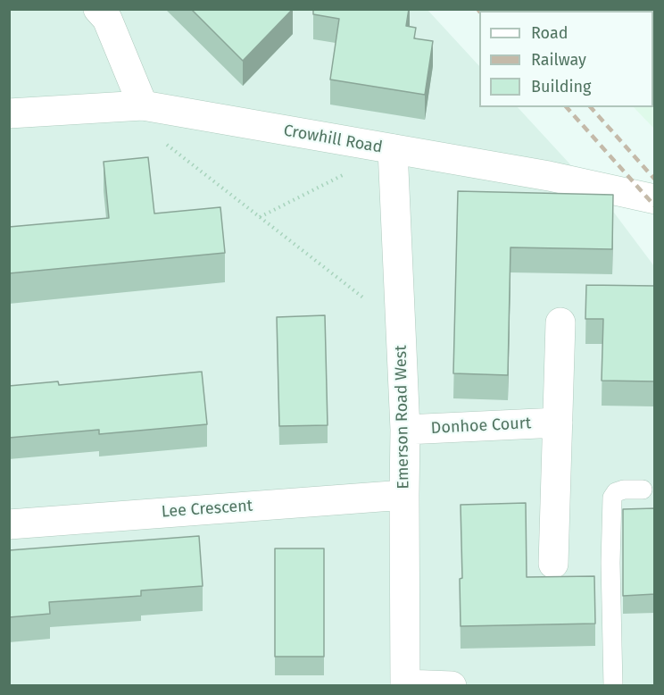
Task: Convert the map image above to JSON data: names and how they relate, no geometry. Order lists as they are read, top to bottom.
{
  "streets": {
    "street": [
      "Crowhill Road",
      "Emerson Road West",
      "Donhoe Court",
      "Lee Crescent"
    ]
  },
  "crossings": [
    ["Crowhill Road", "Emerson Road West"],
    ["Emerson Road West", "Donhoe Court"],
    ["Emerson Road West", "Lee Crescent"]
  ],
  "legend": ["Road", "Railway", "Building"]
}
